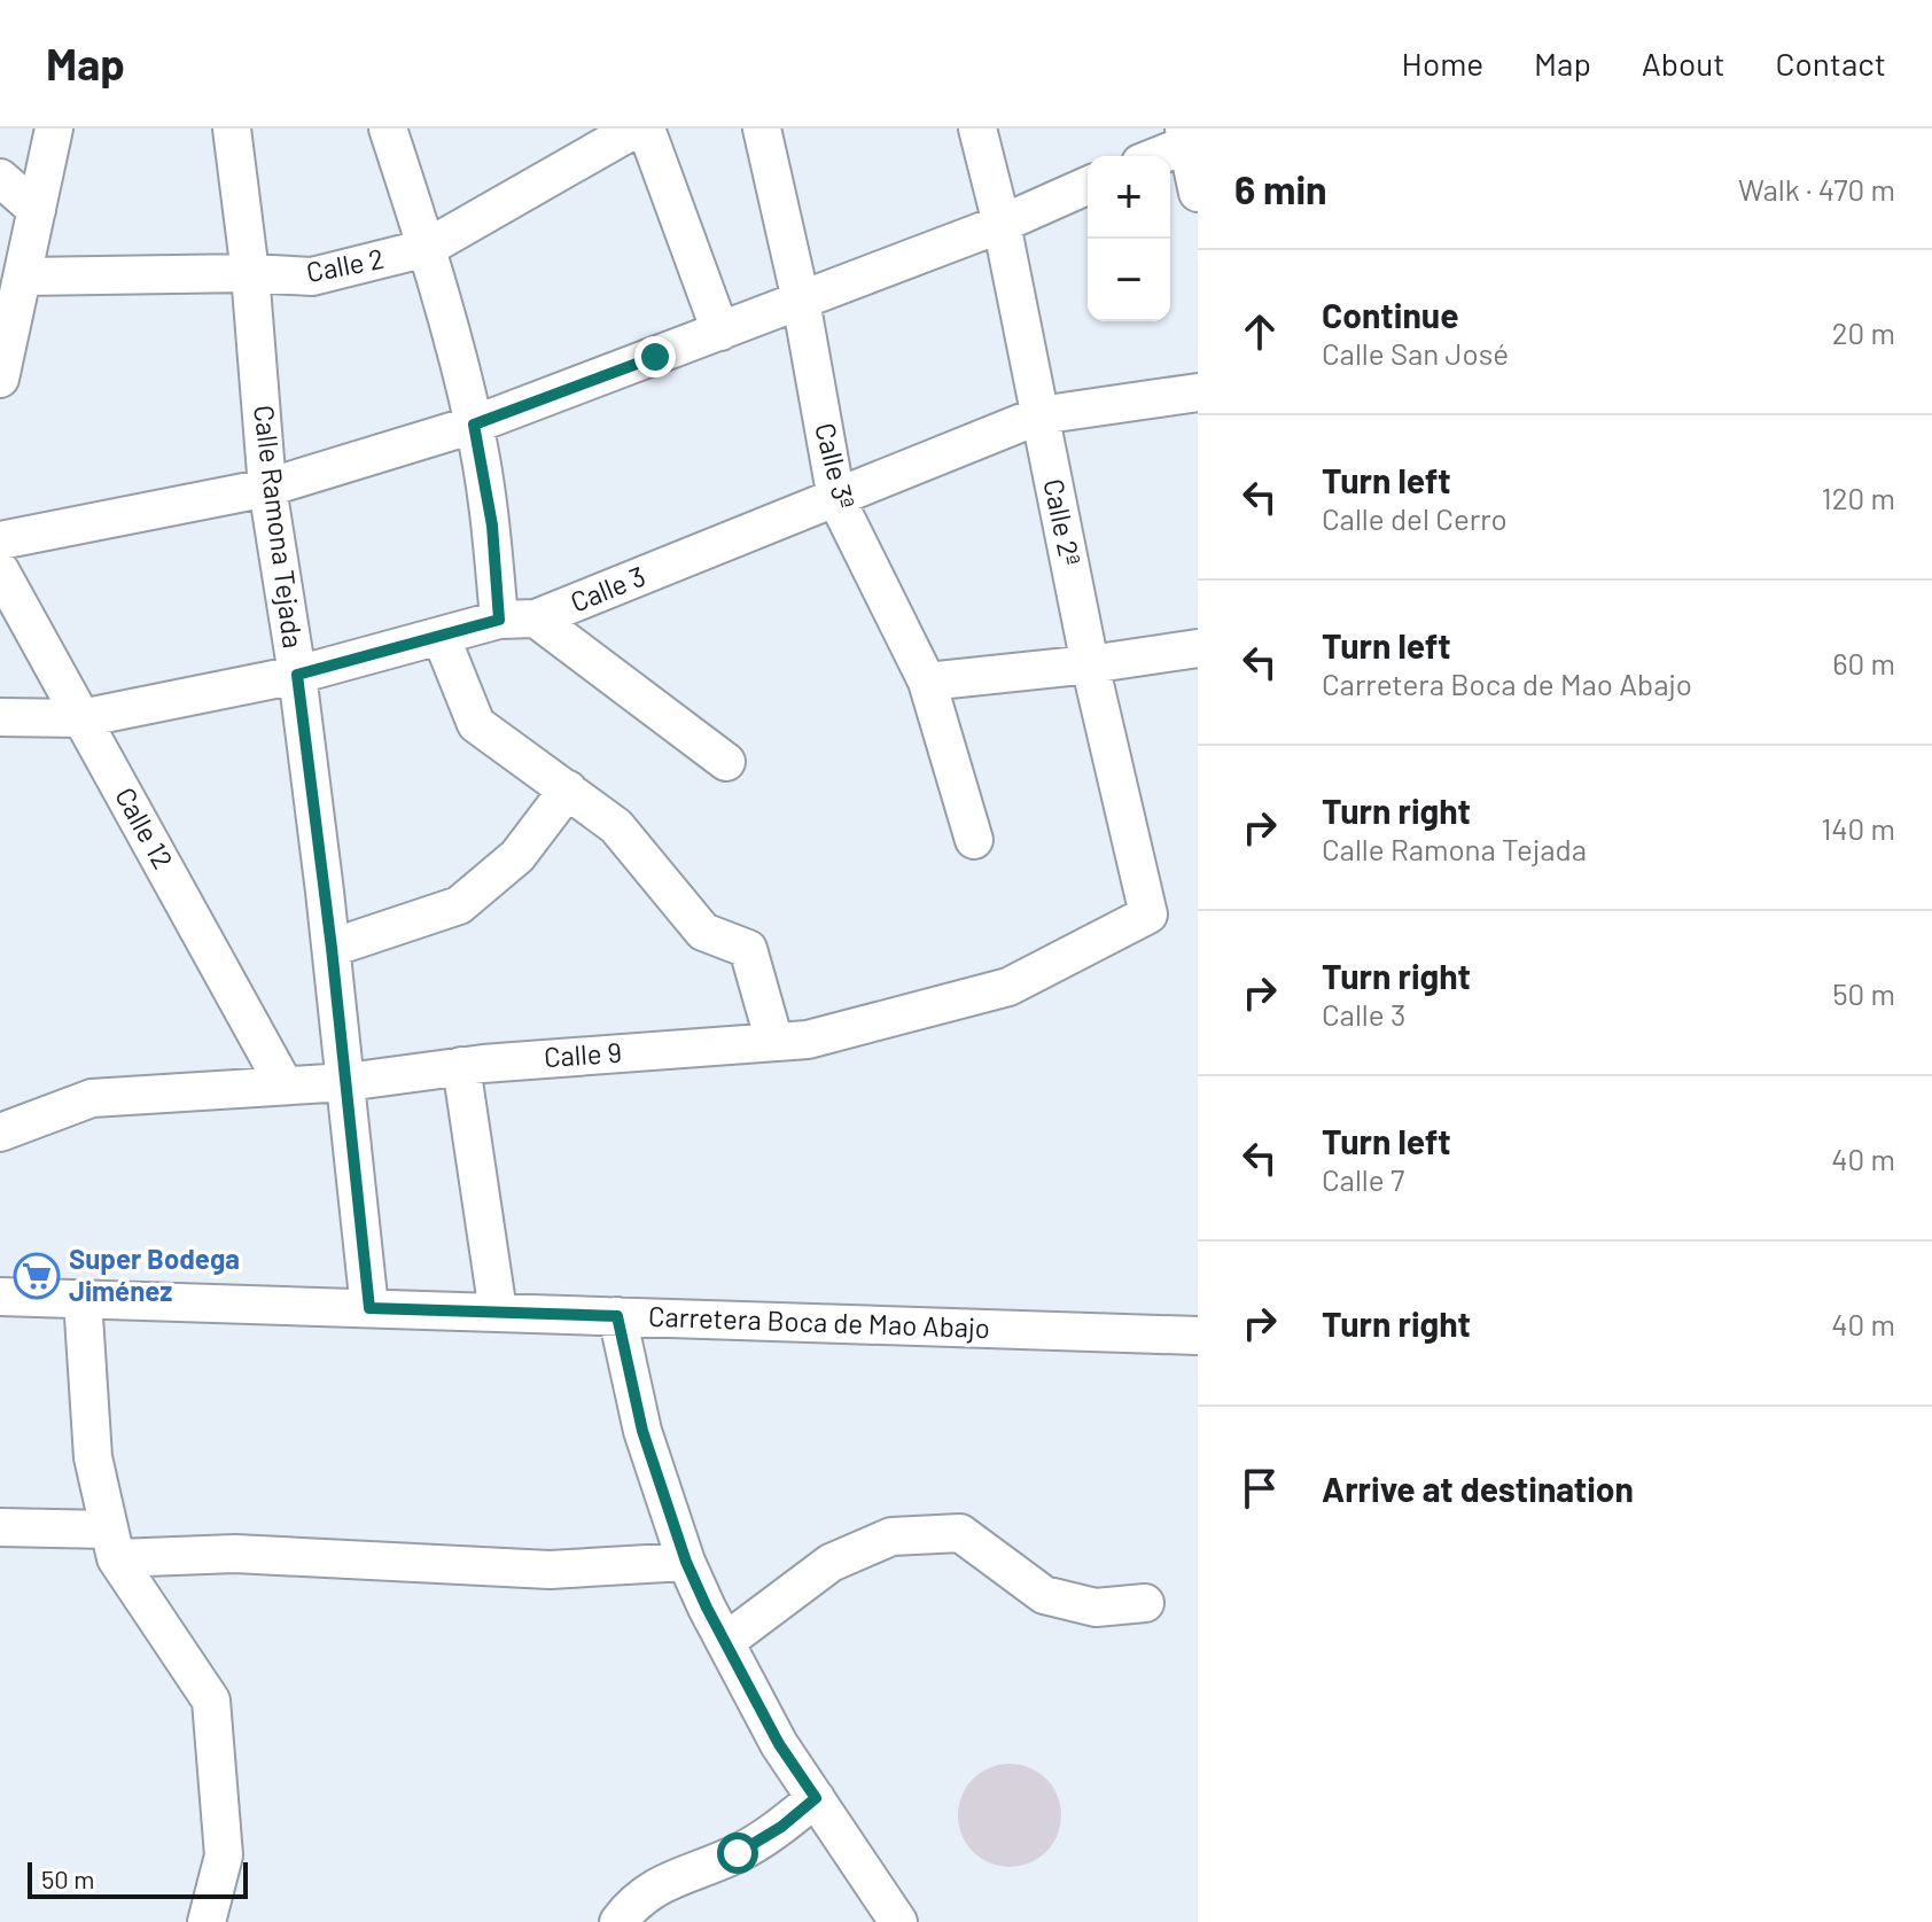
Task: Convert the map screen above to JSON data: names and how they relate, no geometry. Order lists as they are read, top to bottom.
{
  "streets": {
    "street": [
      "Calle 2",
      "Calle 3ª",
      "Calle 2ª",
      "Calle Ramona Tejada",
      "Calle 3",
      "Calle 12",
      "Calle 9",
      "Carretera Boca de Mao Abajo"
    ]
  },
  "crossings": [
    ["Calle 2", "Calle Ramona Tejada"],
    ["Calle 3ª", "Calle 3"],
    ["Calle 2ª", "Calle 3"],
    ["Calle 2ª", "Calle 9"],
    ["Calle Ramona Tejada", "Calle 3"],
    ["Calle Ramona Tejada", "Calle 9"],
    ["Calle Ramona Tejada", "Carretera Boca de Mao Abajo"],
    ["Calle 3", "Calle 12"],
    ["Calle 12", "Calle 9"]
  ],
  "places": {
    "supermarket": ["Super Bodega Jiménez"]
  },
  "scale_bar": "50 m",
  "page": {
    "header": "Map",
    "nav": [
      "Home",
      "Map",
      "About",
      "Contact"
    ],
    "heading": ["6 min", "Walk · 470 m"],
    "map_buttons": ["+", "−"],
    "list": [
      ["Continue", "Calle San José", "20 m"],
      ["Turn left", "Calle del Cerro", "120 m"],
      ["Turn left", "Carretera Boca de Mao Abajo", "60 m"],
      ["Turn right", "Calle Ramona Tejada", "140 m"],
      ["Turn right", "Calle 3", "50 m"],
      ["Turn left", "Calle 7", "40 m"],
      ["Turn right", "40 m"],
      "Arrive at destination"
    ],
    "scale": "50 m"
  }
}
